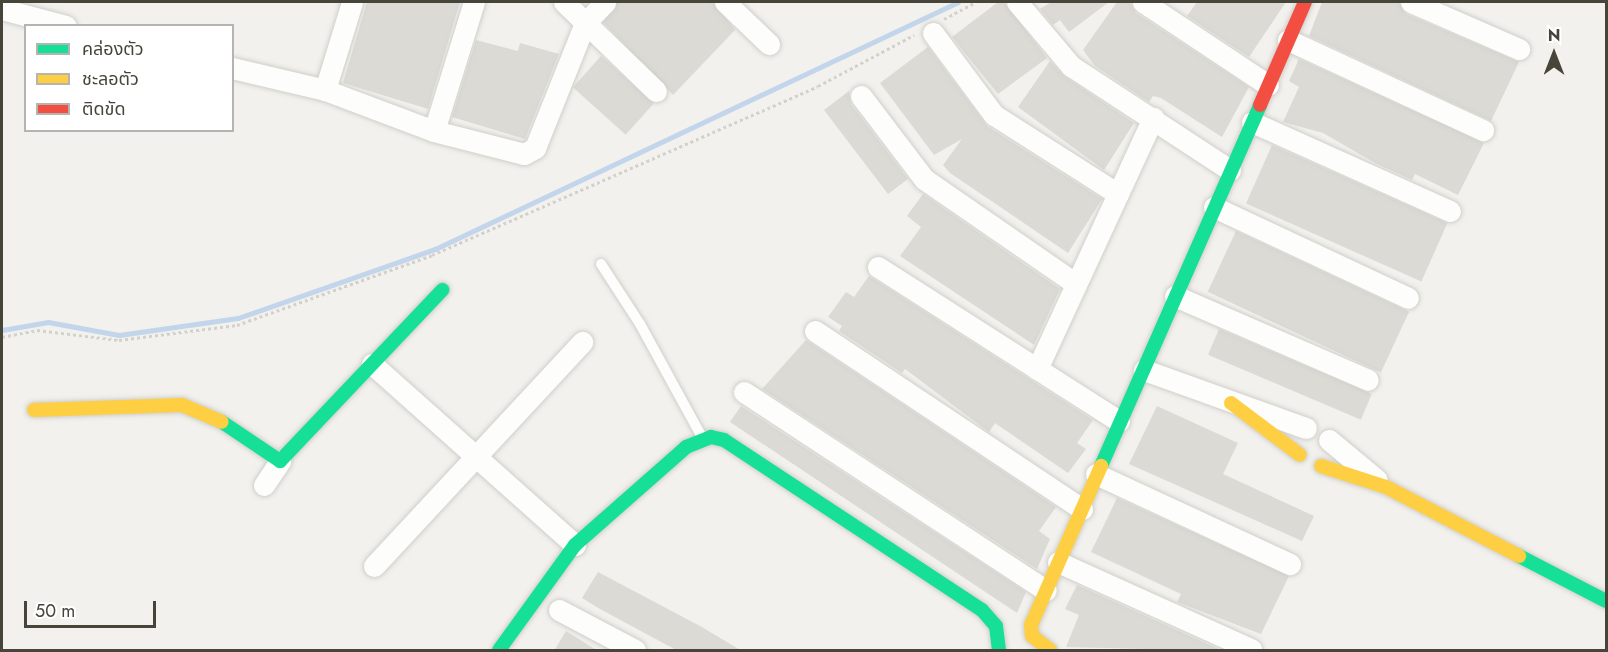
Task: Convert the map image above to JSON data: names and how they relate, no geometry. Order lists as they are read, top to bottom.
{
  "legend": ["คล่องตัว", "ชะลอตัว", "ติดขัด"],
  "scale_bar": "50 m",
  "north": "top"
}
